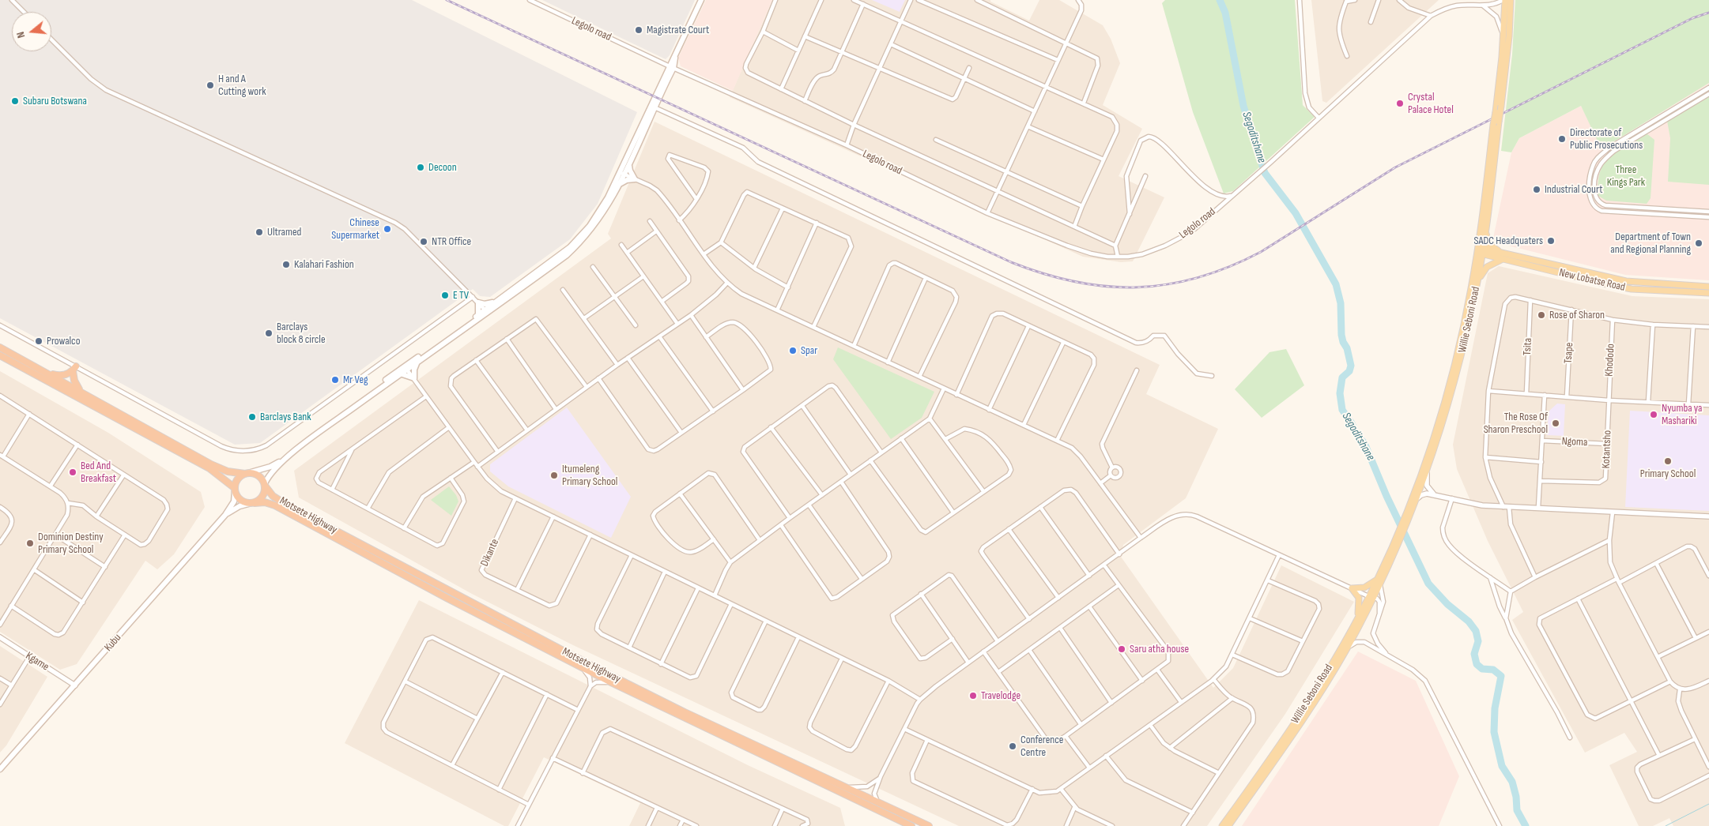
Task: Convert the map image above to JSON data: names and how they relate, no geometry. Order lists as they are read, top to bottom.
{
  "streets": {
    "highway": ["Motsete Highway"],
    "main road": ["New Lobatse Road", "Willie Seboni Road", "Kubu"],
    "street": [
      "Legolo road",
      "Tsita",
      "Tsape",
      "Khododo",
      "Ngoma",
      "Kotantsho",
      "Dikante",
      "Kgame"
    ]
  },
  "crossings": [
    ["New Lobatse Road", "Willie Seboni Road"],
    ["Khododo", "Kotantsho"],
    ["Ngoma", "Kotantsho"],
    ["Motsete Highway", "Kubu"],
    ["Kubu", "Kgame"]
  ],
  "water": ["Segoditshane"],
  "parks": ["Three Kings Park"],
  "places": [
    "Magistrate Court",
    "H and A Cutting work",
    "Subaru Botswana",
    "Crystal Palace Hotel",
    "Directorate of Public Prosecutions",
    "Decoon",
    "Industrial Court",
    "Chinese Supermarket",
    "Ultramed",
    "SADC Headquaters",
    "NTR Office",
    "Department of Town and Regional Planning",
    "Kalahari Fashion",
    "E TV",
    "Rose of Sharon",
    "Barclays block 8 circle",
    "Prowalco",
    "Spar",
    "Mr Veg",
    "Nyumba ya Mashariki",
    "Barclays Bank",
    "The Rose Of Sharon Preschool",
    "Primary School",
    "Bed And Breakfast",
    "Itumeleng Primary School",
    "Dominion Destiny Primary School",
    "Saru atha house",
    "Travelodge",
    "Conference Centre"
  ],
  "north": "left"
}
